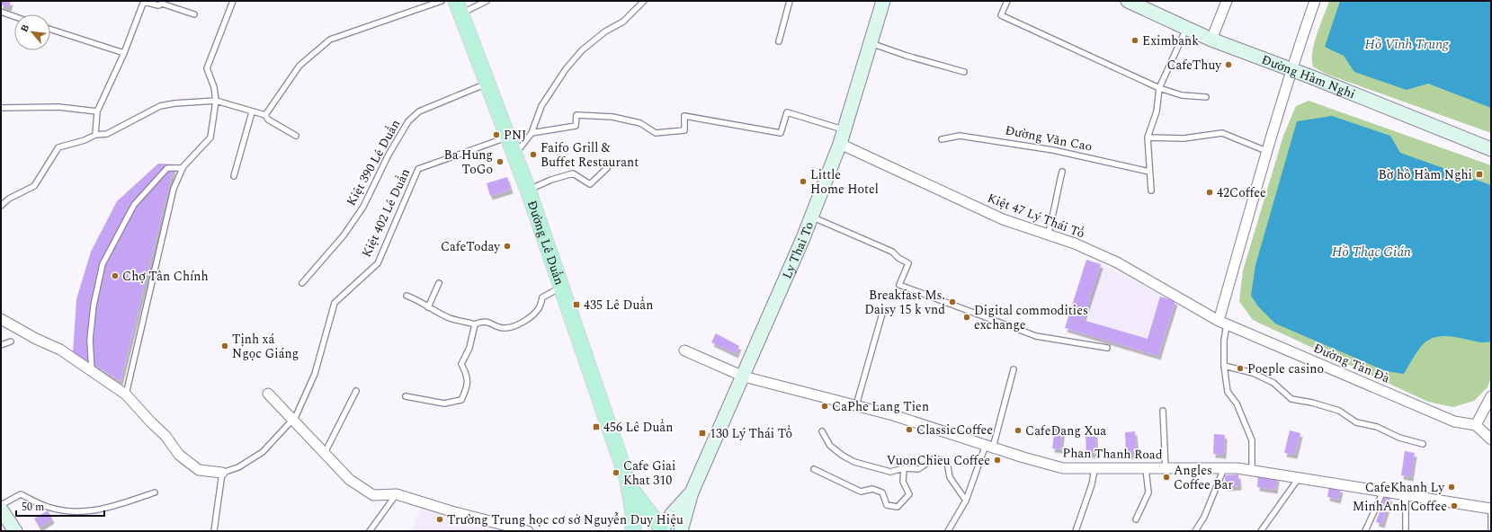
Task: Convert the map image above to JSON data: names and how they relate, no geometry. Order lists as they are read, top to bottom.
{
  "streets": {
    "main road": ["Đường Lê Duẩn"],
    "street": [
      "Đường Hàm Nghi",
      "Kiệt 47 Lý Thái Tổ",
      "Ly Thai To",
      "Đường Tản Đà",
      "Phan Thanh Road"
    ],
    "lane": ["Đường Văn Cao", "Kiệt 390 Lê Duẩn", "Kiệt 402 Lê Duẩn"]
  },
  "crossings": [
    ["Kiệt 390 Lê Duẩn", "Đường Lê Duẩn"],
    ["Kiệt 402 Lê Duẩn", "Đường Lê Duẩn"],
    ["Kiệt 47 Lý Thái Tổ", "Ly Thai To"],
    ["Kiệt 47 Lý Thái Tổ", "Đường Tản Đà"],
    ["Ly Thai To", "Phan Thanh Road"]
  ],
  "water": ["Hồ Vĩnh Trung", "Hồ Thạc Gián"],
  "places": {
    "other": [
      "Eximbank",
      "CafeThuy",
      "PNJ",
      "Faifo Grill & Buffet Restaurant",
      "Ba Hung ToGo",
      "Little Home Hotel",
      "42Coffee",
      "CafeToday",
      "Chợ Tân Chính",
      "Breakfast Ms. Daisy 15 k vnd",
      "Digital commodities exchange",
      "Tịnh xá Ngọc Giáng",
      "Poeple casino",
      "CaPhe Lang Tien",
      "ClassicCoffee",
      "CafeDang Xua",
      "VuonChieu Coffee",
      "Cafe Giai Khat 310",
      "Angles Coffee Bar",
      "CafeKhanh Ly",
      "MinhAnh Coffee",
      "Trường Trung học cơ sở Nguyễn Duy Hiệu"
    ],
    "transit": [
      "Bờ hồ Hàm Nghi",
      "435 Lê Duẩn",
      "456 Lê Duẩn",
      "130 Lý Thái Tổ"
    ]
  },
  "scale_bar": "50 m",
  "north": "top left"
}
